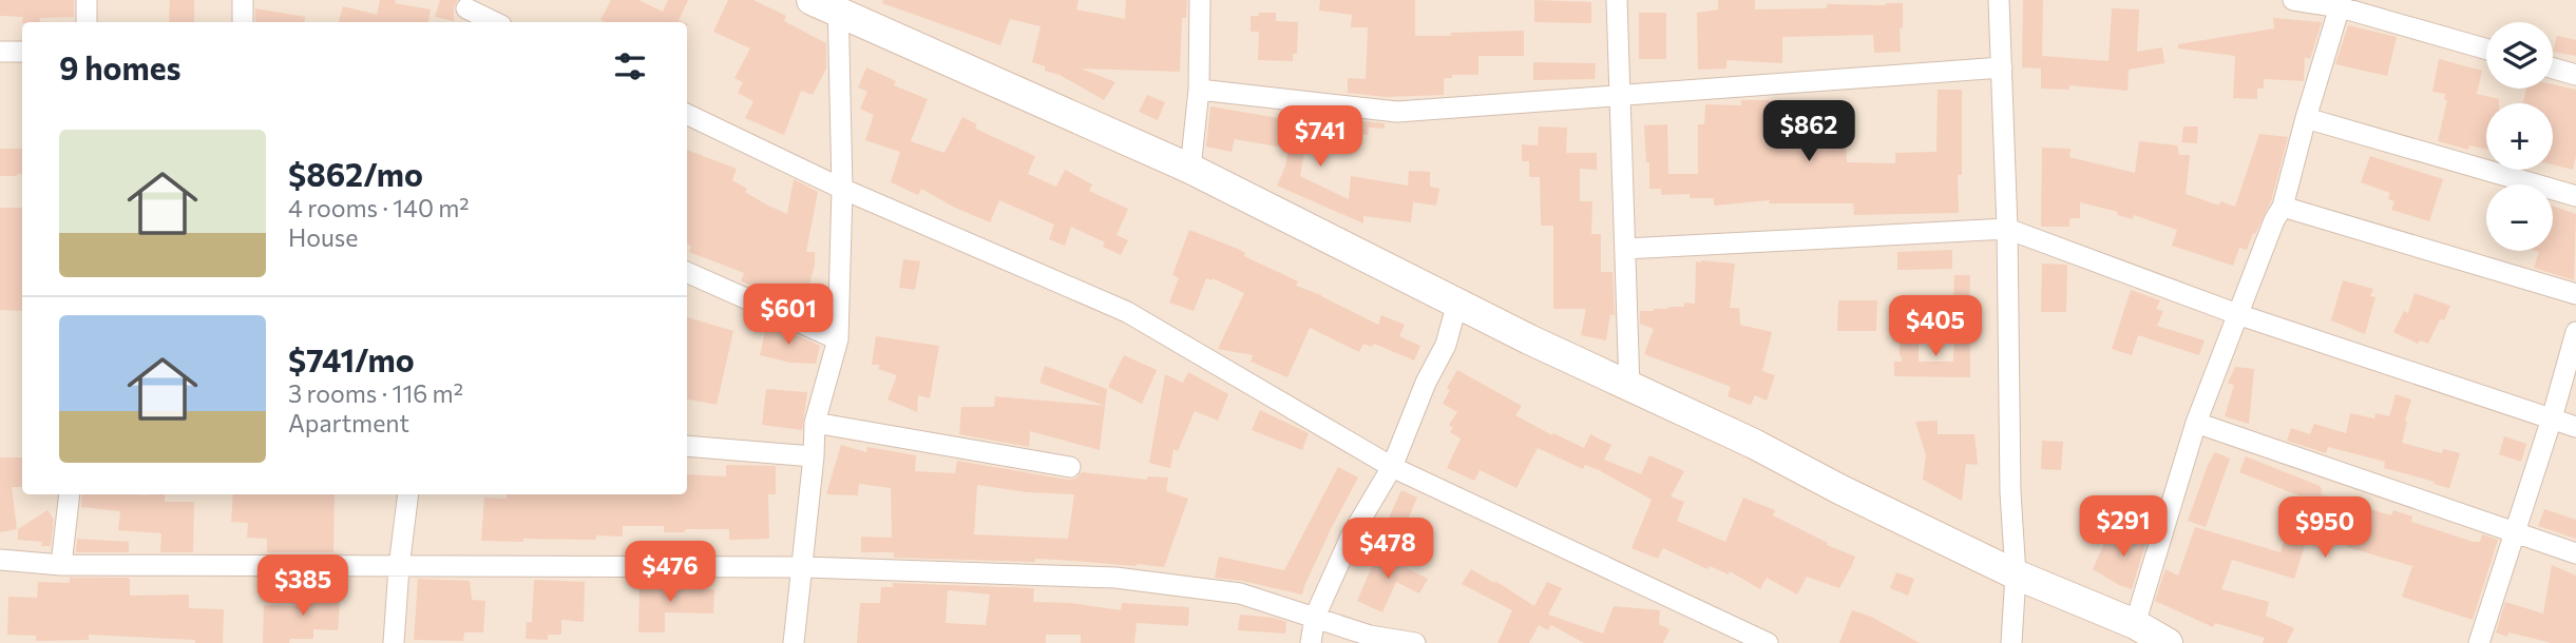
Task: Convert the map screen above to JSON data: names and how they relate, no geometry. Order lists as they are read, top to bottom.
{
  "page": {
    "map_buttons": ["+", "−"],
    "heading": "9 homes",
    "price": [
      "$862",
      "$741",
      "$601",
      "$405",
      "$291",
      "$950",
      "$478",
      "$476",
      "$385"
    ],
    "list": [
      {
        "name": "$862/mo",
        "note": "4 rooms · 140 m² · House"
      },
      {
        "name": "$741/mo",
        "note": "3 rooms · 116 m² · Apartment"
      }
    ]
  }
}
